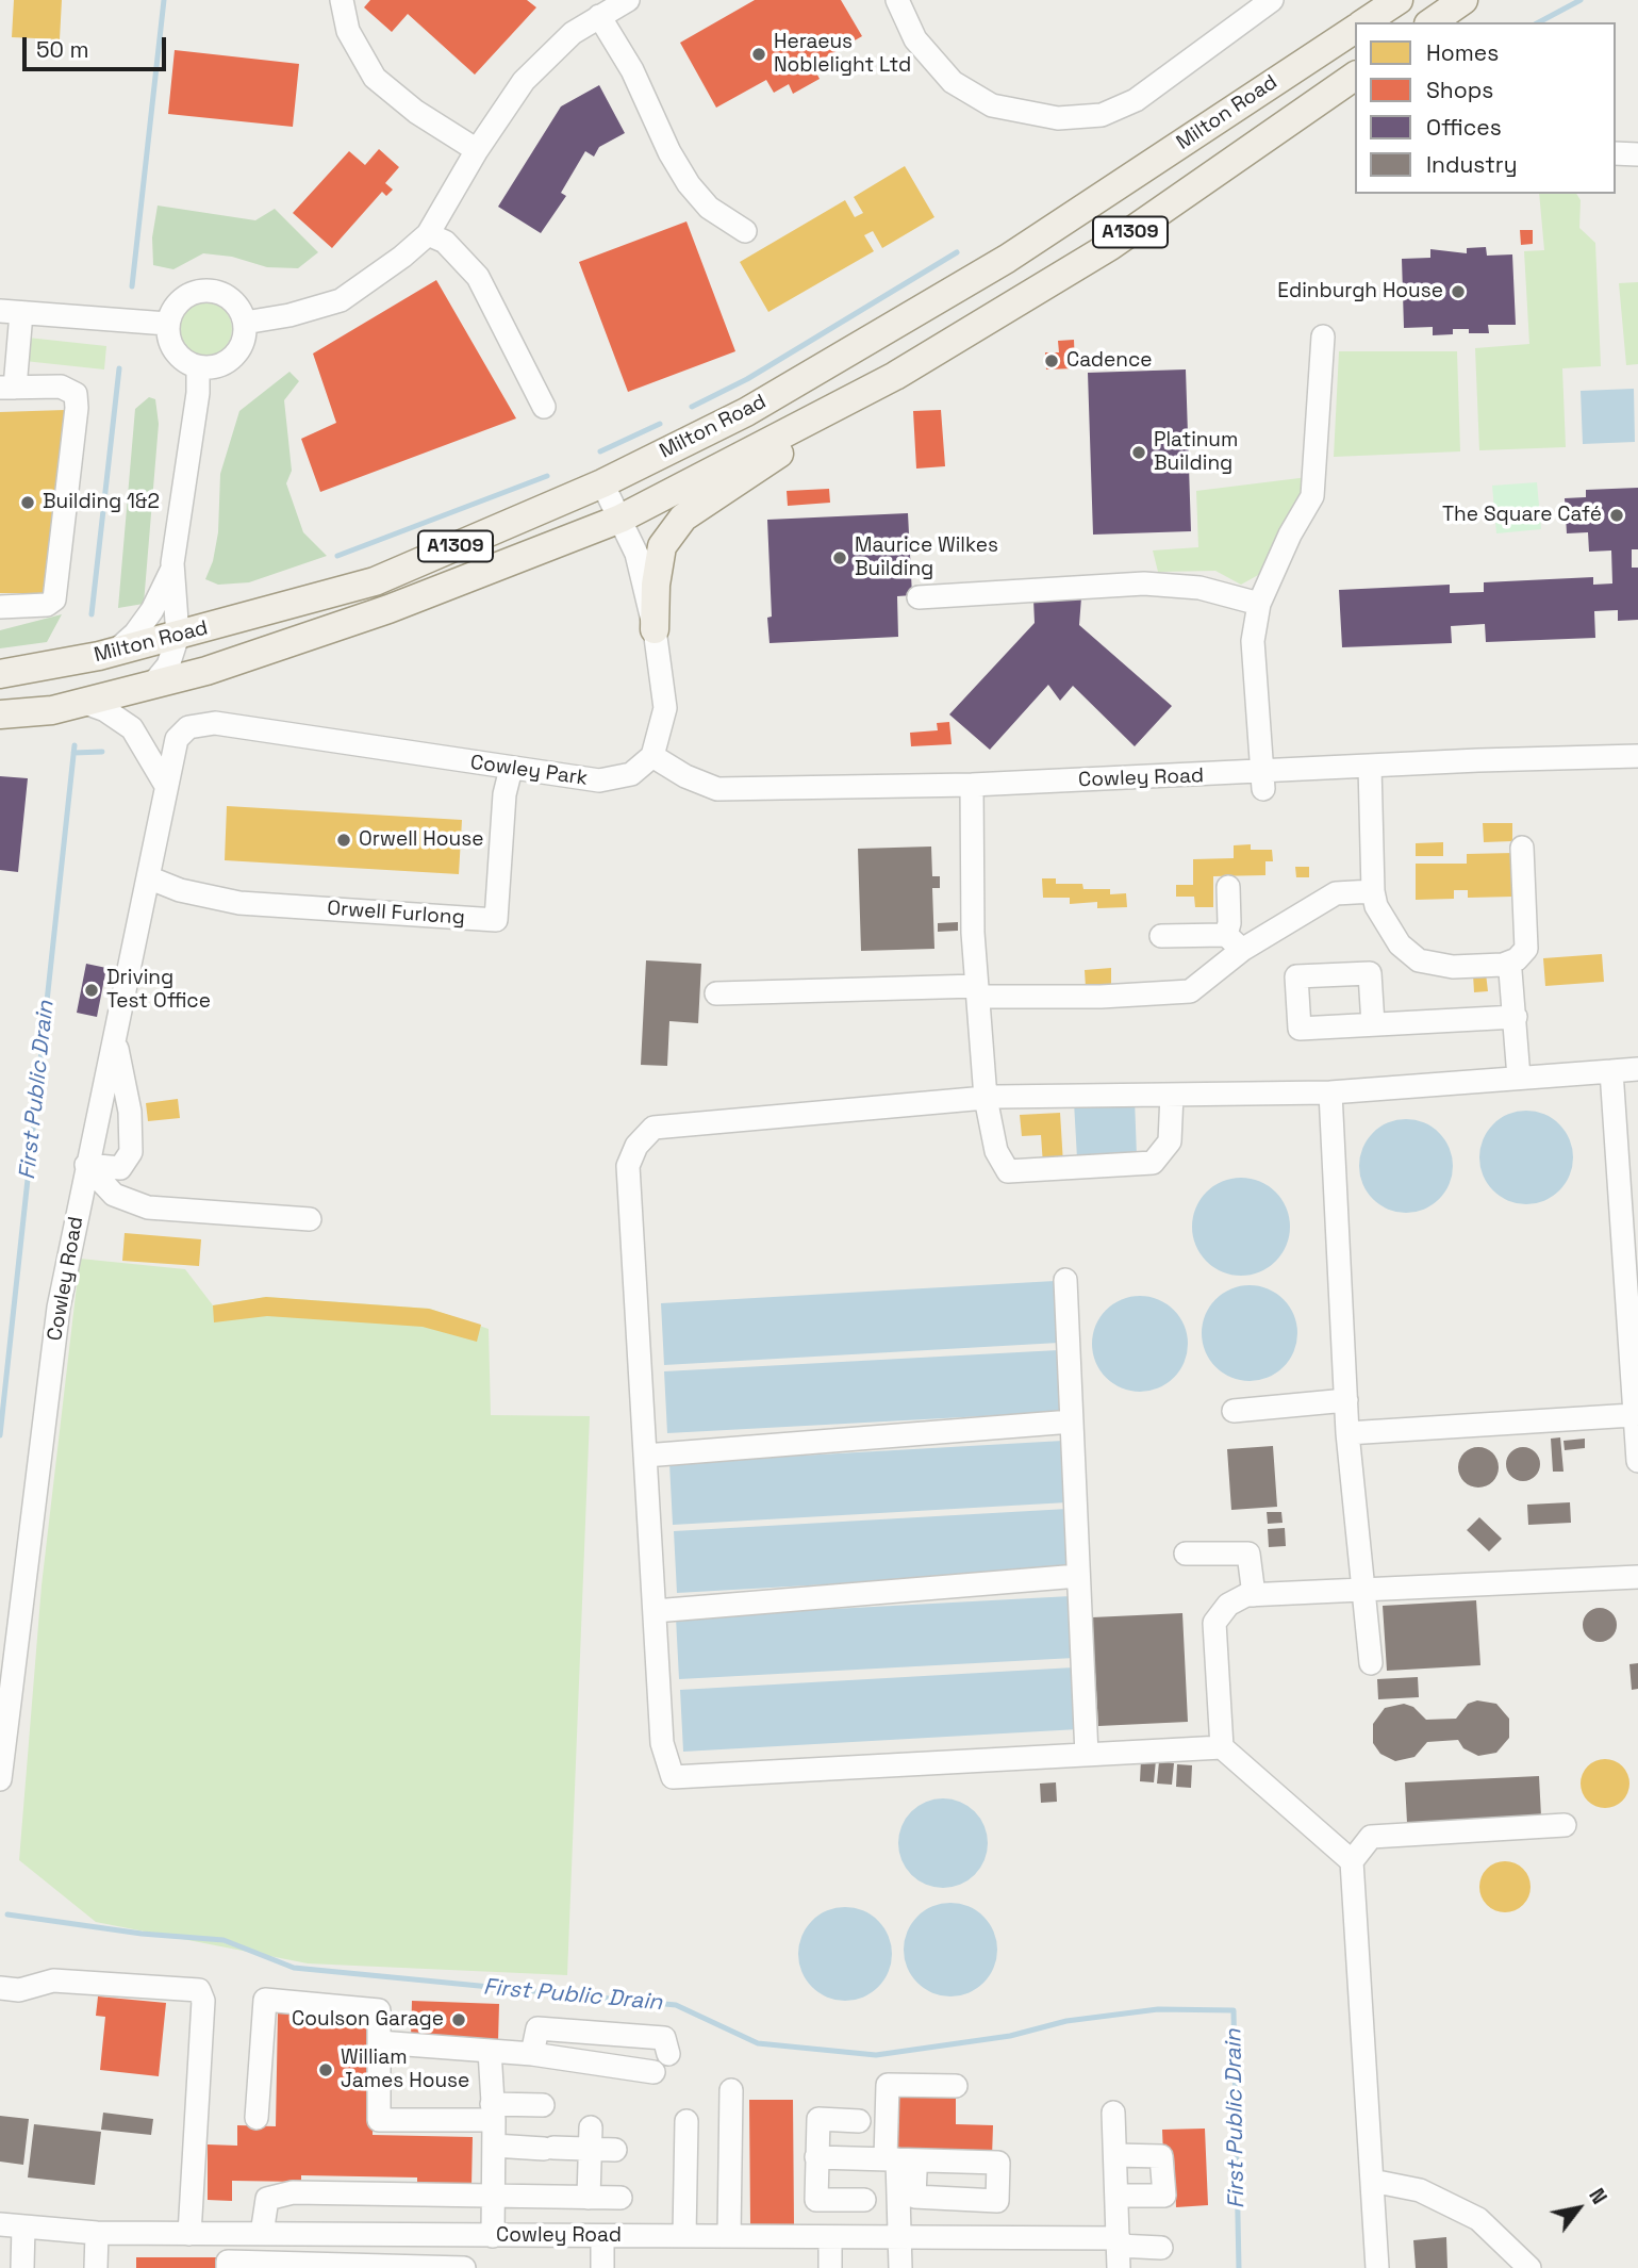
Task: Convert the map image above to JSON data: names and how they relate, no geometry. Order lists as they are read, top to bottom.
{
  "streets": {
    "main road": ["Milton Road", "A1309"],
    "street": ["Cowley Park", "Cowley Road", "Orwell Furlong"]
  },
  "crossings": [
    ["Milton Road", "A1309"],
    ["Cowley Park", "Cowley Road"],
    ["Cowley Park", "Orwell Furlong"],
    ["Cowley Road", "Orwell Furlong"]
  ],
  "water": ["First Public Drain"],
  "places": [
    "Heraeus Noblelight Ltd",
    "Edinburgh House",
    "Cadence",
    "Platinum Building",
    "Building 1&2",
    "The Square Café",
    "Maurice Wilkes Building",
    "Orwell House",
    "Driving Test Office",
    "Coulson Garage",
    "William James House"
  ],
  "legend": [
    "Homes",
    "Shops",
    "Offices",
    "Industry"
  ],
  "scale_bar": "50 m",
  "north": "top right"
}
